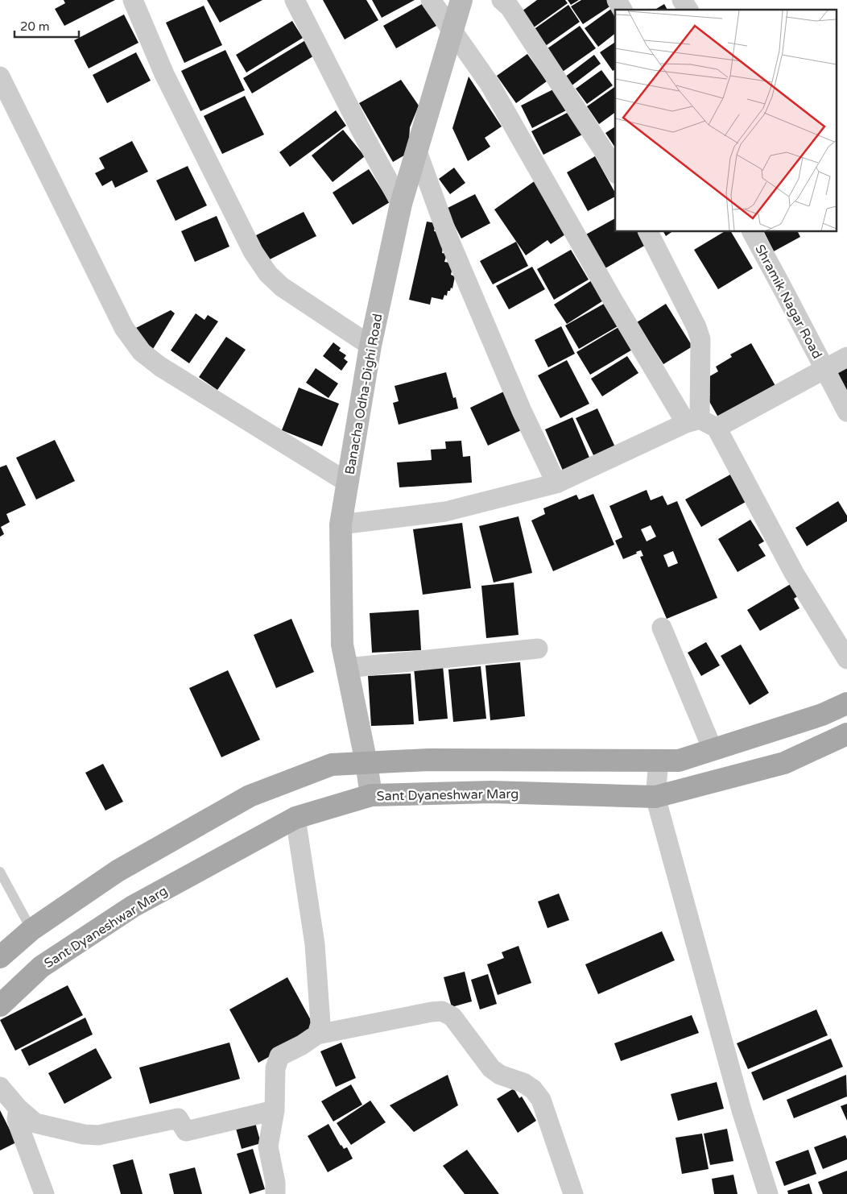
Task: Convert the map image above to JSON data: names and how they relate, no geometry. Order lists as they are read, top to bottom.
{
  "streets": {
    "main road": ["Sant Dyaneshwar Marg"],
    "street": ["Shramik Nagar Road", "Banacha Odha-Dighi Road"]
  },
  "crossings": [
    ["Shramik Nagar Road", "Banacha Odha-Dighi Road"],
    ["Banacha Odha-Dighi Road", "Sant Dyaneshwar Marg"]
  ],
  "scale_bar": "20 m"
}
